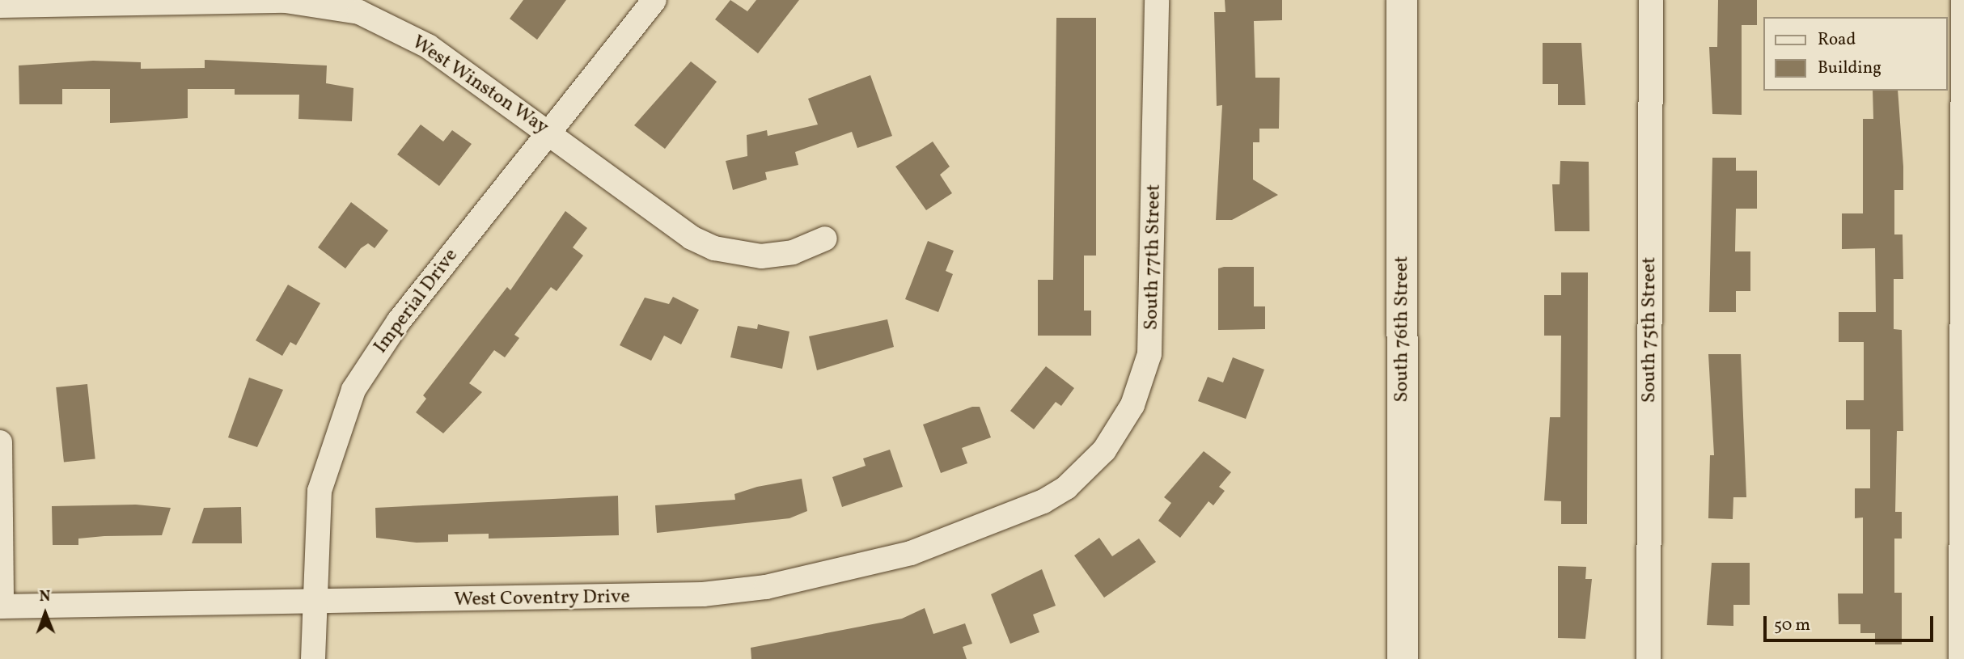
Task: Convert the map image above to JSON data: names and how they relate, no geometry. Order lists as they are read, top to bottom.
{
  "streets": {
    "main road": ["South 76th Street"],
    "street": [
      "West Winston Way",
      "South 77th Street",
      "Imperial Drive",
      "South 75th Street",
      "West Coventry Drive"
    ]
  },
  "crossings": [
    ["West Winston Way", "Imperial Drive"],
    ["South 77th Street", "West Coventry Drive"],
    ["Imperial Drive", "West Coventry Drive"]
  ],
  "legend": ["Road", "Building"],
  "scale_bar": "50 m",
  "north": "top"
}
